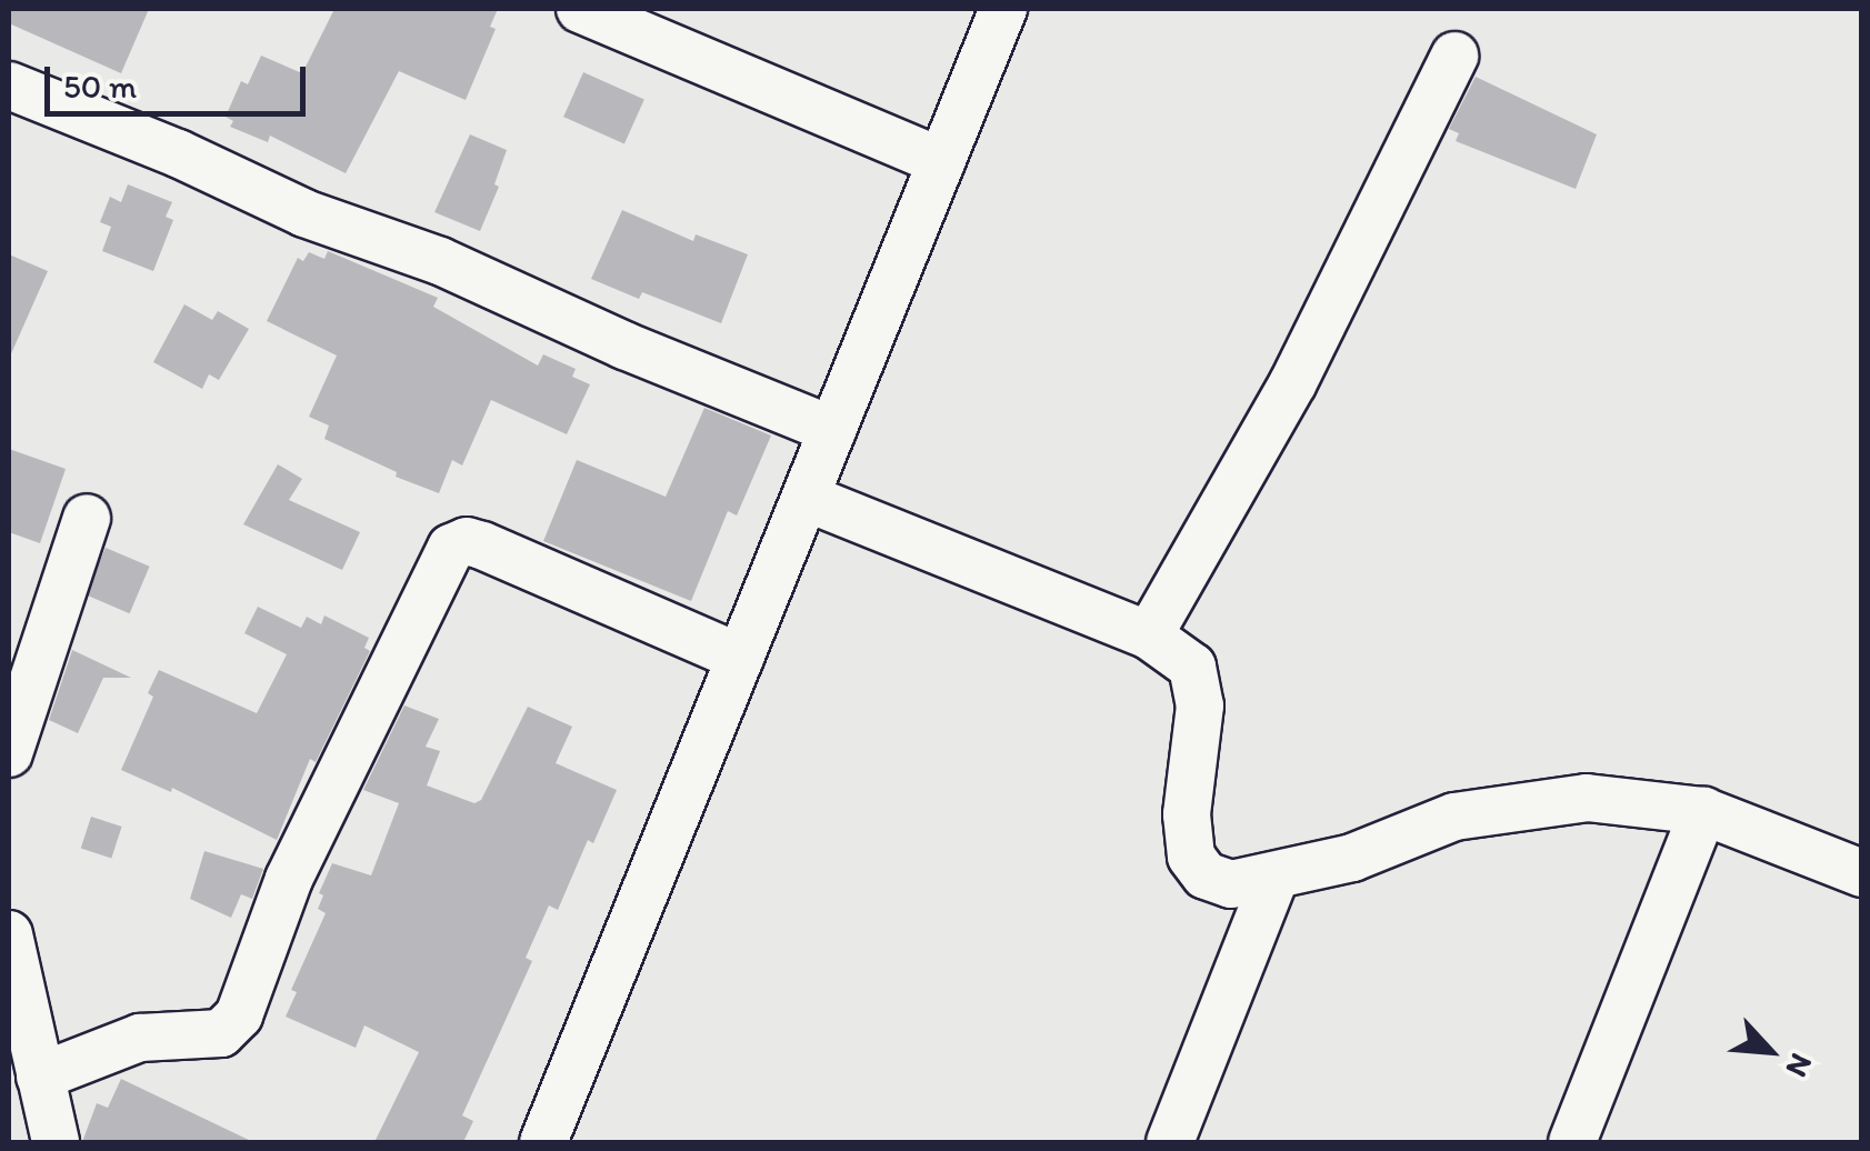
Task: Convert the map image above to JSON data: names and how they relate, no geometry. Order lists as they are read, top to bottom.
{
  "scale_bar": "50 m",
  "north": "bottom right"
}
